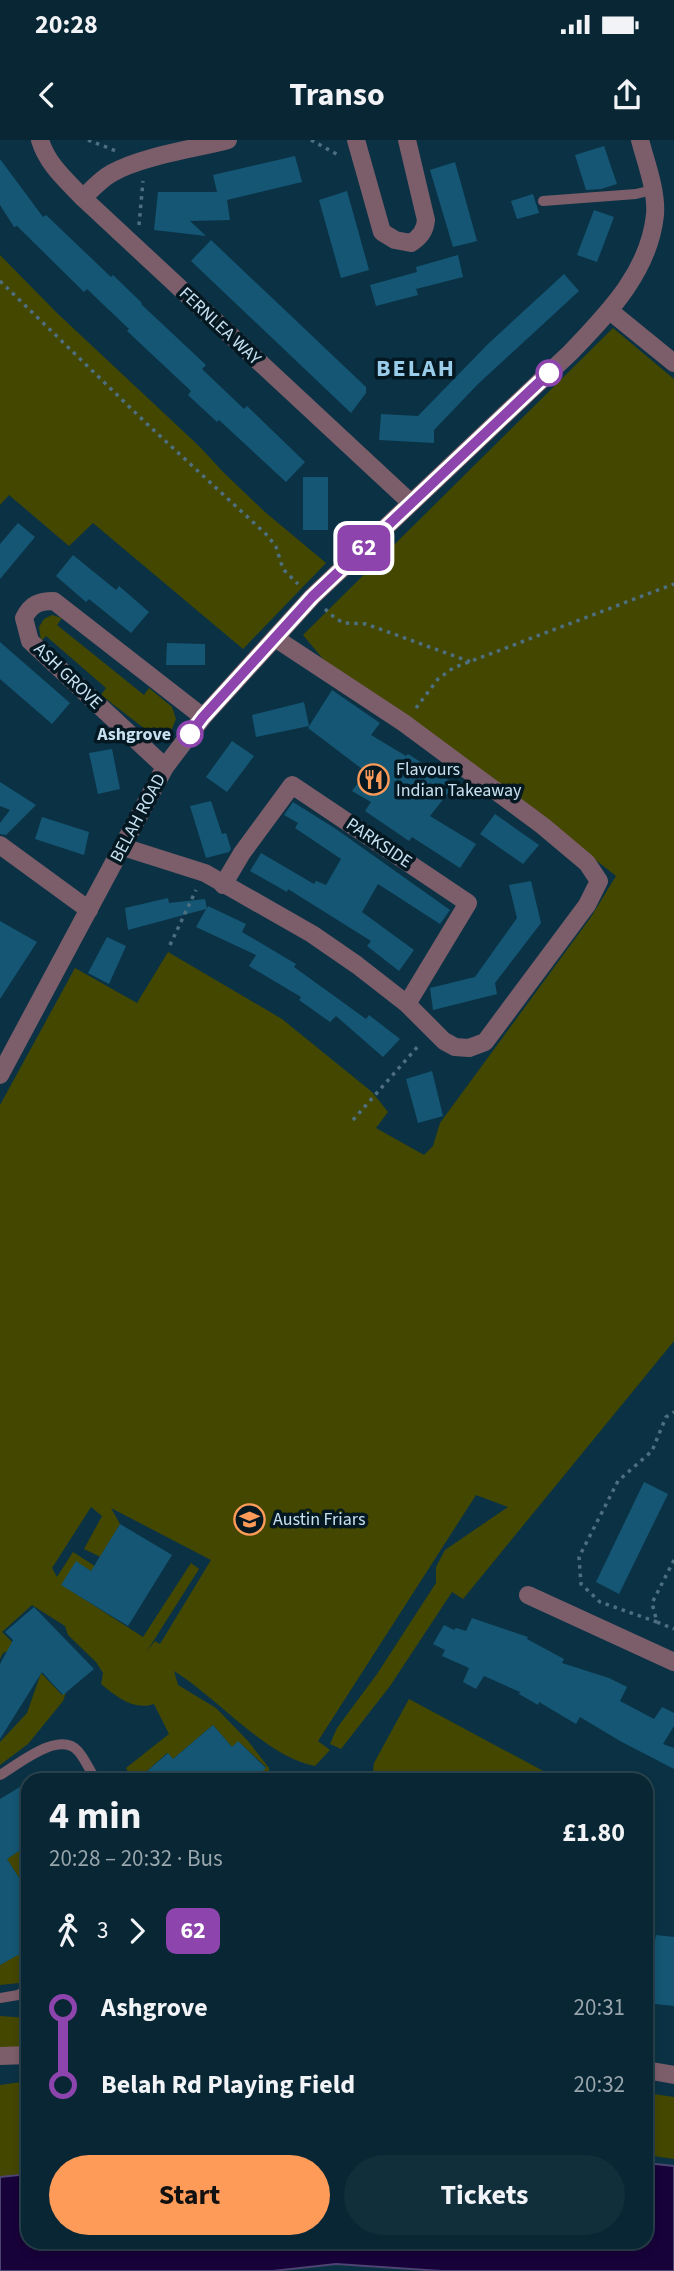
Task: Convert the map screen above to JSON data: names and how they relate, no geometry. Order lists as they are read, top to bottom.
{
  "streets": {
    "street": [
      "FERNLEA WAY",
      "ASH GROVE",
      "BELAH ROAD",
      "PARKSIDE"
    ]
  },
  "crossings": [
    ["FERNLEA WAY", "BELAH ROAD"],
    ["ASH GROVE", "BELAH ROAD"]
  ],
  "districts": ["BELAH"],
  "places": {
    "other": ["Ashgrove"],
    "restaurant": ["Flavours Indian Takeaway"],
    "school or university": ["Austin Friars"]
  },
  "lines": ["bus line 62"],
  "page": {
    "status": "20:28",
    "header": "Transo",
    "on_map": "62",
    "heading": ["4 min", "20:28 – 20:32 · Bus", "£1.80"],
    "legs": ["3", "62"],
    "list": [
      {
        "name": "Ashgrove",
        "value": "20:31"
      },
      {
        "name": "Belah Rd Playing Field",
        "value": "20:32"
      }
    ],
    "buttons": ["Start", "Tickets"]
  }
}
